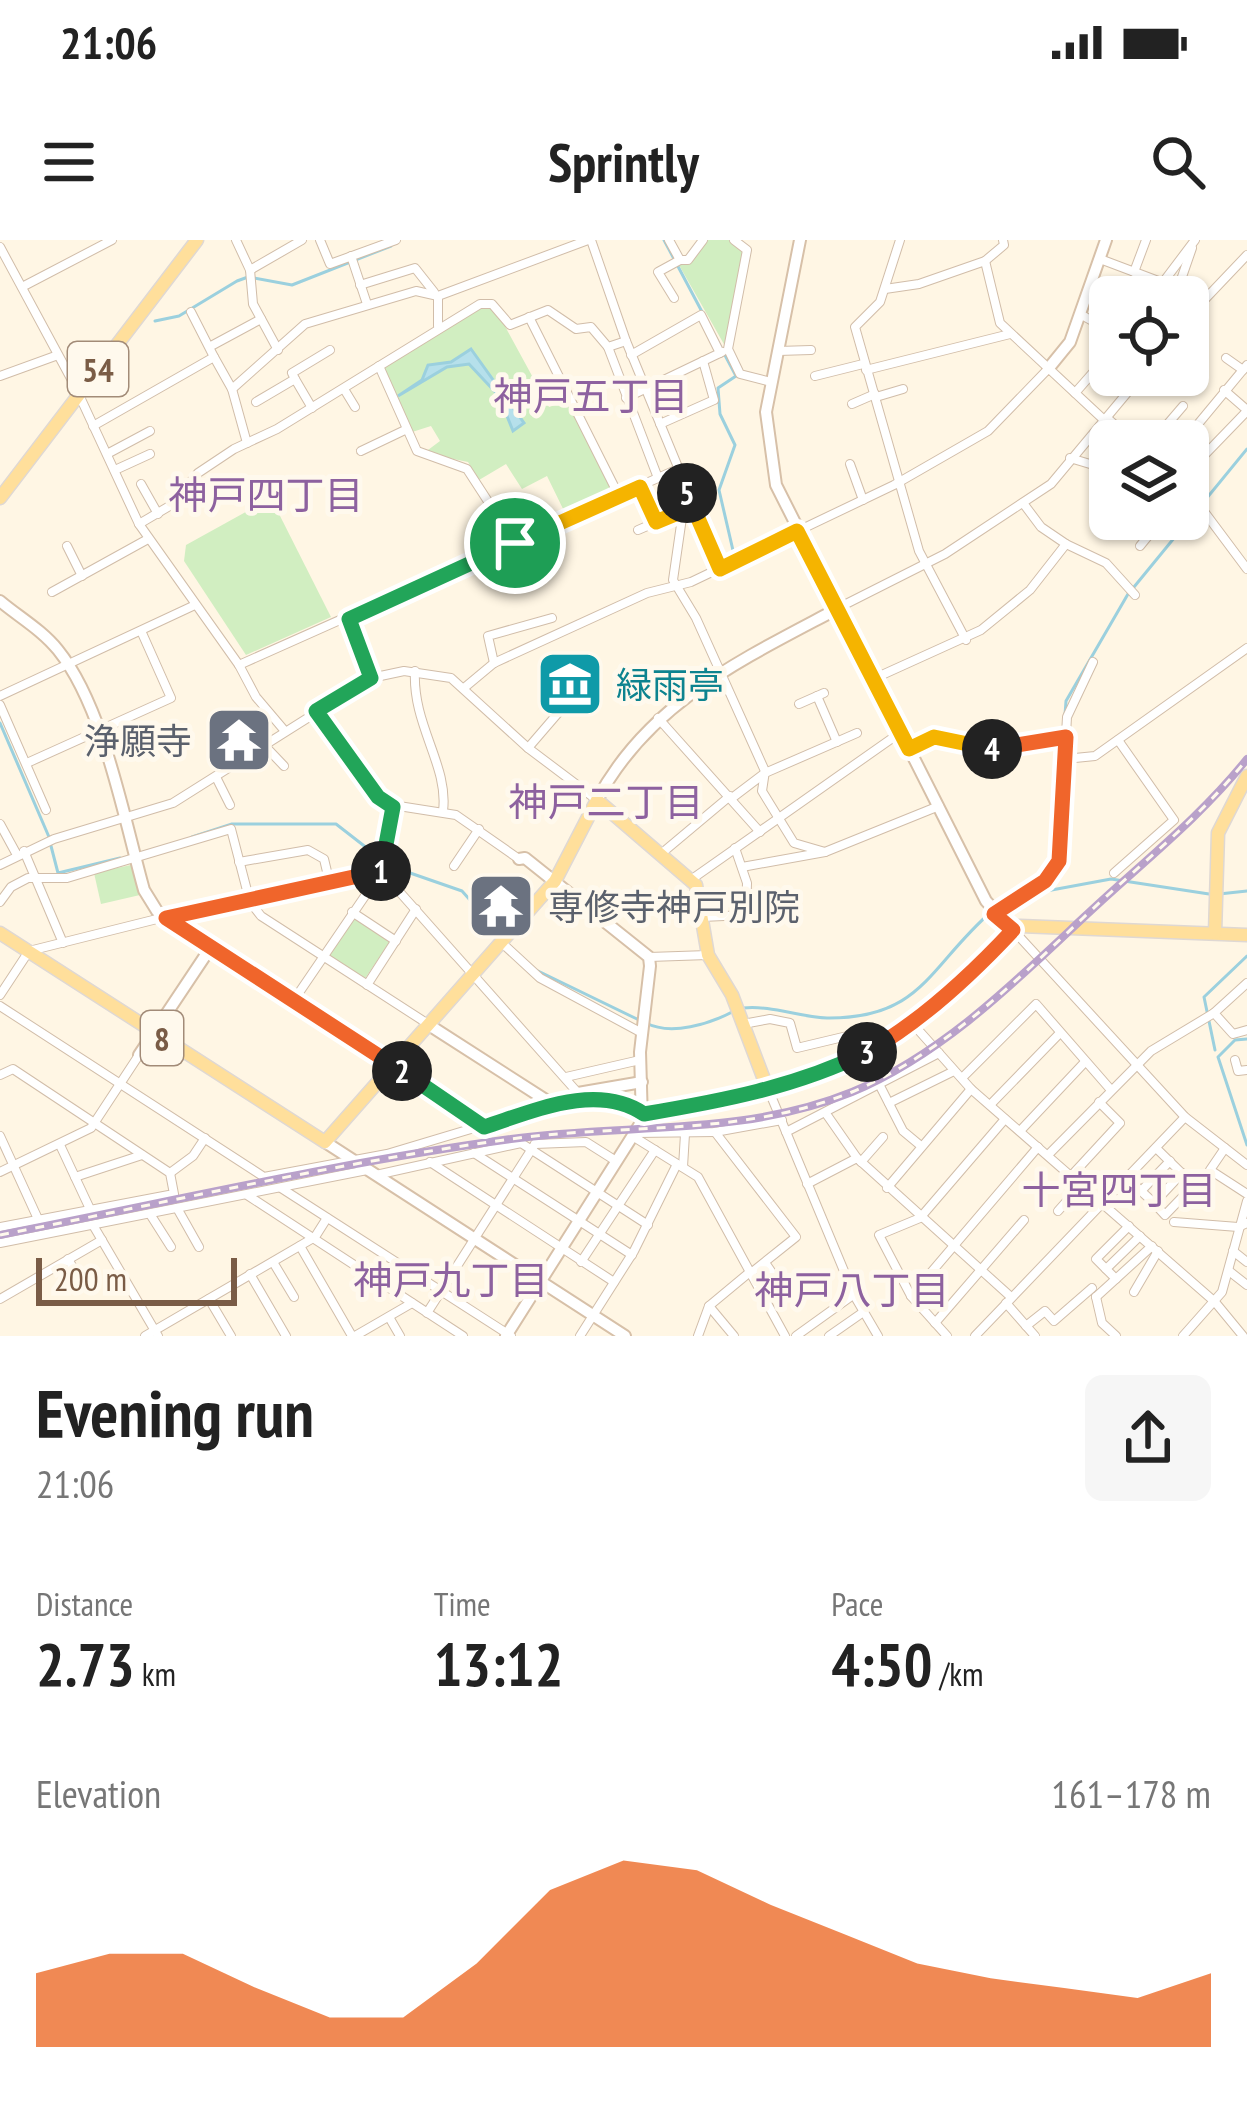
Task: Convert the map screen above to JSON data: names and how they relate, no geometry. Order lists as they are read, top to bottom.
{
  "streets": {
    "main road": ["54", "8"]
  },
  "districts": [
    "神戸五丁目",
    "神戸四丁目",
    "神戸二丁目",
    "十宮四丁目",
    "神戸九丁目",
    "神戸八丁目"
  ],
  "places": {
    "museum": ["緑雨亭"],
    "temple": ["浄願寺", "専修寺神戸別院"]
  },
  "scale_bar": "200 m",
  "page": {
    "status": "21:06",
    "header": "Sprintly",
    "pins": [
      "5",
      "4",
      "1",
      "3",
      "2"
    ],
    "scale": "200 m",
    "heading": ["Evening run", "21:06"],
    "stats": [
      ["Distance", "2.73 km"],
      ["Time", "13:12"],
      ["Pace", "4:50 /km"]
    ],
    "chart": ["Elevation", "161–178 m"]
  }
}
